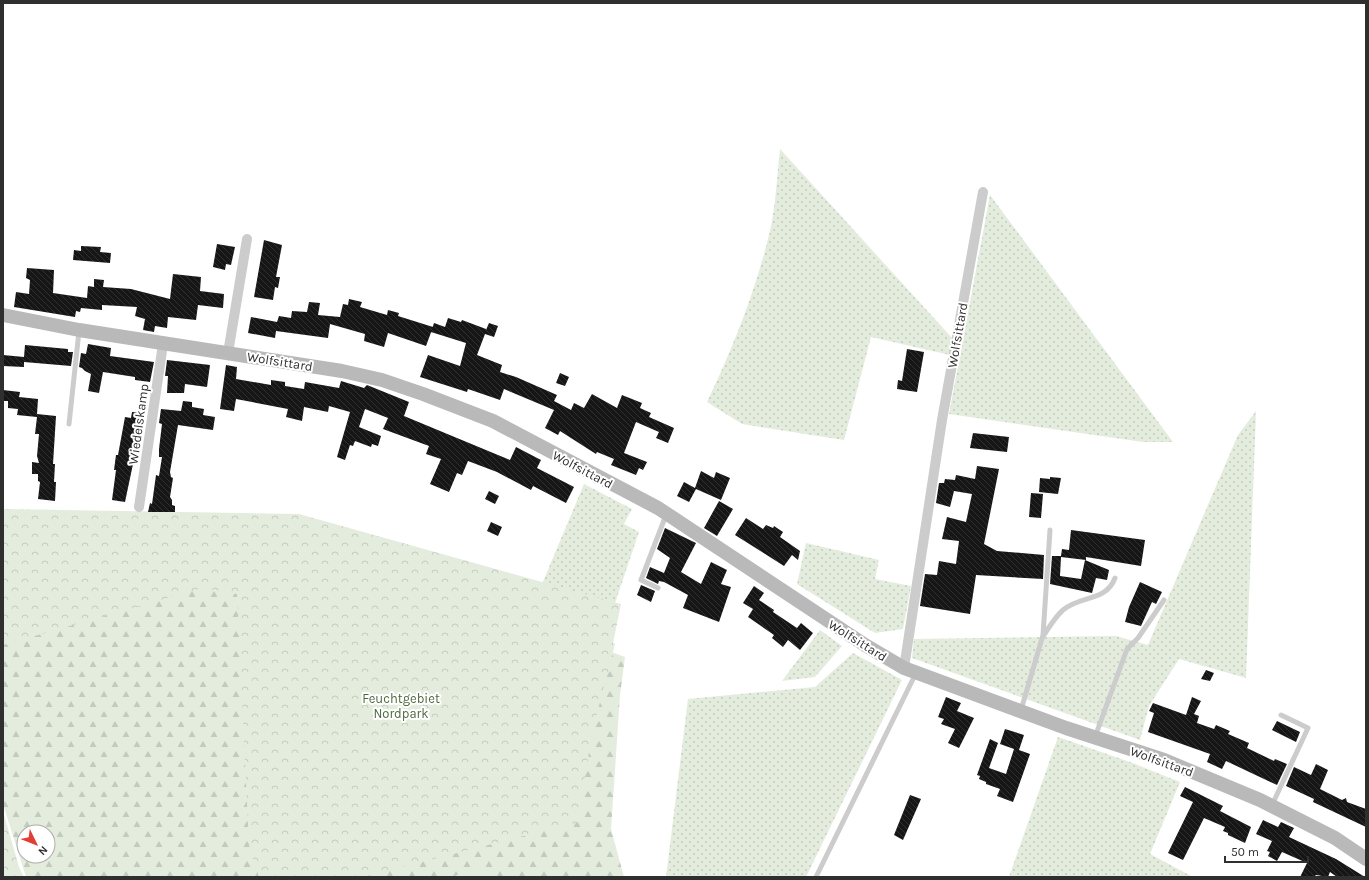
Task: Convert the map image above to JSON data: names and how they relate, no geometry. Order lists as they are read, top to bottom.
{
  "streets": {
    "street": ["Wolfsittard", "Wiedelskamp"]
  },
  "crossings": [
    ["Wolfsittard", "Wiedelskamp"]
  ],
  "parks": ["Feuchtgebiet Nordpark"],
  "scale_bar": "50 m",
  "north": "bottom right"
}
